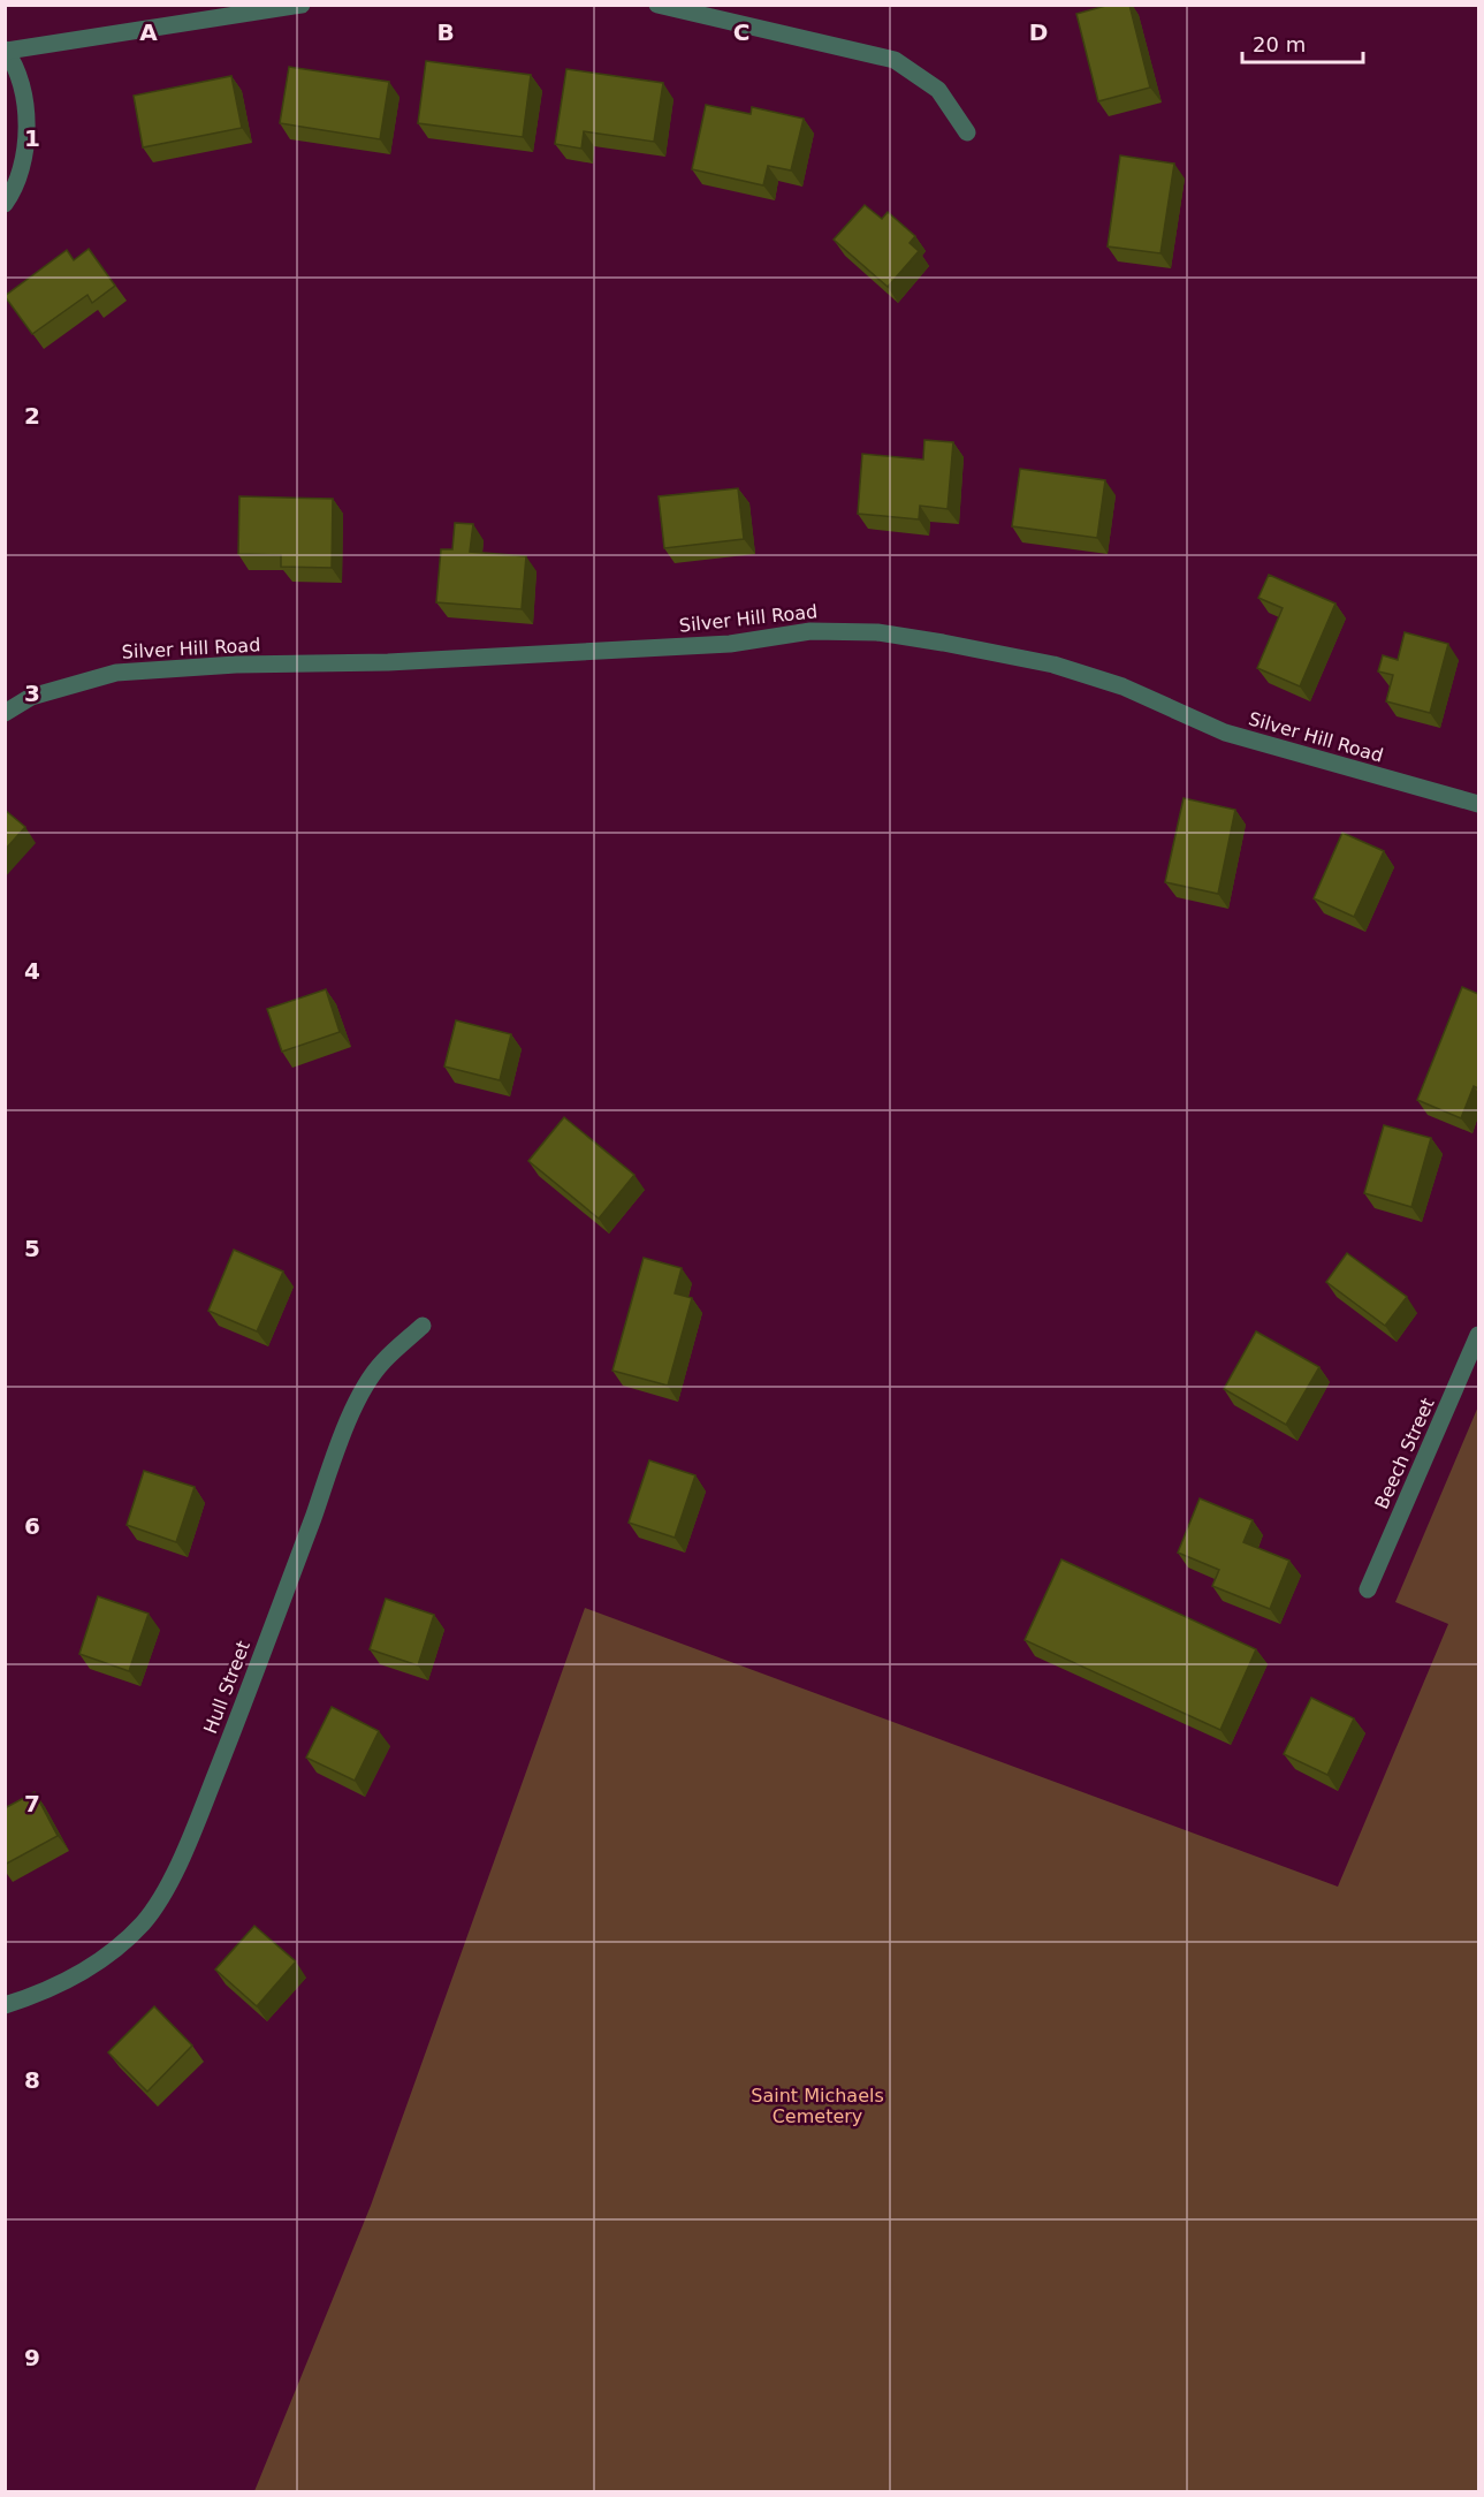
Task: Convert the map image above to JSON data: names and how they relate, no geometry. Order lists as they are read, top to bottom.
{
  "streets": {
    "street": ["Silver Hill Road", "Beech Street", "Hull Street"]
  },
  "parks": ["Saint Michaels Cemetery"],
  "scale_bar": "20 m",
  "grid": {
    "columns": [
      "A",
      "B",
      "C",
      "D"
    ],
    "rows": [
      "1",
      "2",
      "3",
      "4",
      "5",
      "6",
      "7",
      "8",
      "9"
    ]
  }
}
